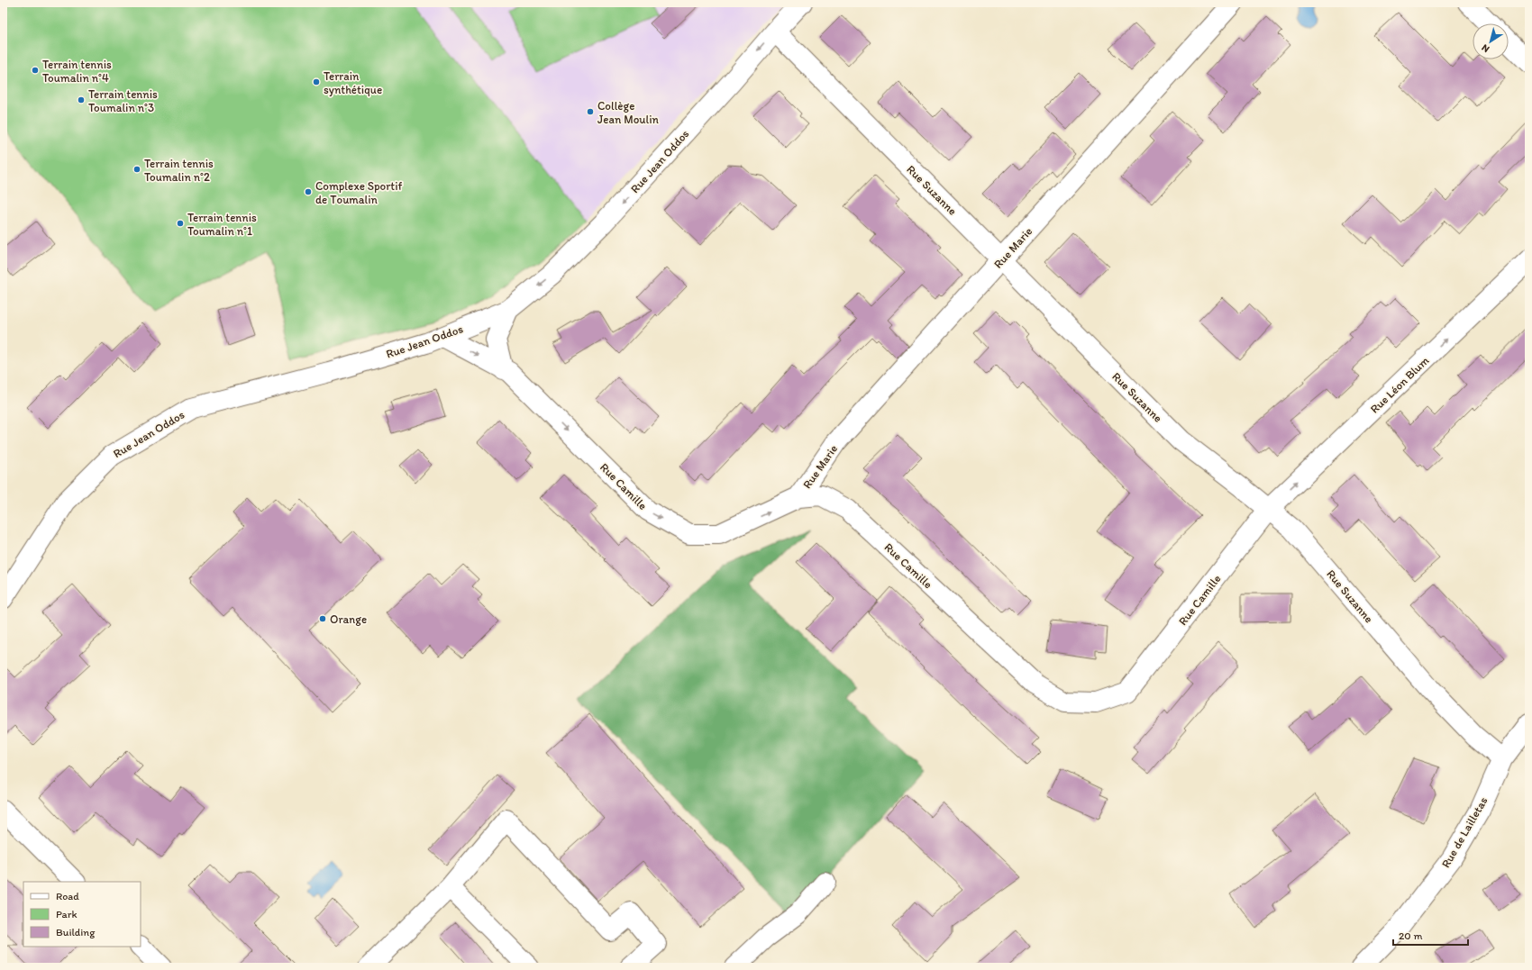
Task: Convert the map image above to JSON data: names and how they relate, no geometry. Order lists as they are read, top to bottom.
{
  "streets": {
    "street": [
      "Rue Jean Oddos",
      "Rue Suzanne",
      "Rue Marie",
      "Rue Léon Blum",
      "Rue Camille",
      "Rue de Lailletas"
    ]
  },
  "crossings": [
    ["Rue Jean Oddos", "Rue Suzanne"],
    ["Rue Jean Oddos", "Rue Camille"],
    ["Rue Suzanne", "Rue Marie"],
    ["Rue Suzanne", "Rue Léon Blum"],
    ["Rue Suzanne", "Rue Camille"],
    ["Rue Suzanne", "Rue de Lailletas"],
    ["Rue Marie", "Rue Camille"],
    ["Rue Léon Blum", "Rue Camille"]
  ],
  "one_way": ["Rue Jean Oddos", "Rue Léon Blum", "Rue Camille"],
  "places": [
    "Terrain tennis Toumalin n°4",
    "Terrain synthétique",
    "Terrain tennis Toumalin n°3",
    "Collège Jean Moulin",
    "Terrain tennis Toumalin n°2",
    "Complexe Sportif de Toumalin",
    "Terrain tennis Toumalin n°1",
    "Orange"
  ],
  "legend": ["Road", "Park", "Building"],
  "scale_bar": "20 m",
  "north": "bottom left"
}
